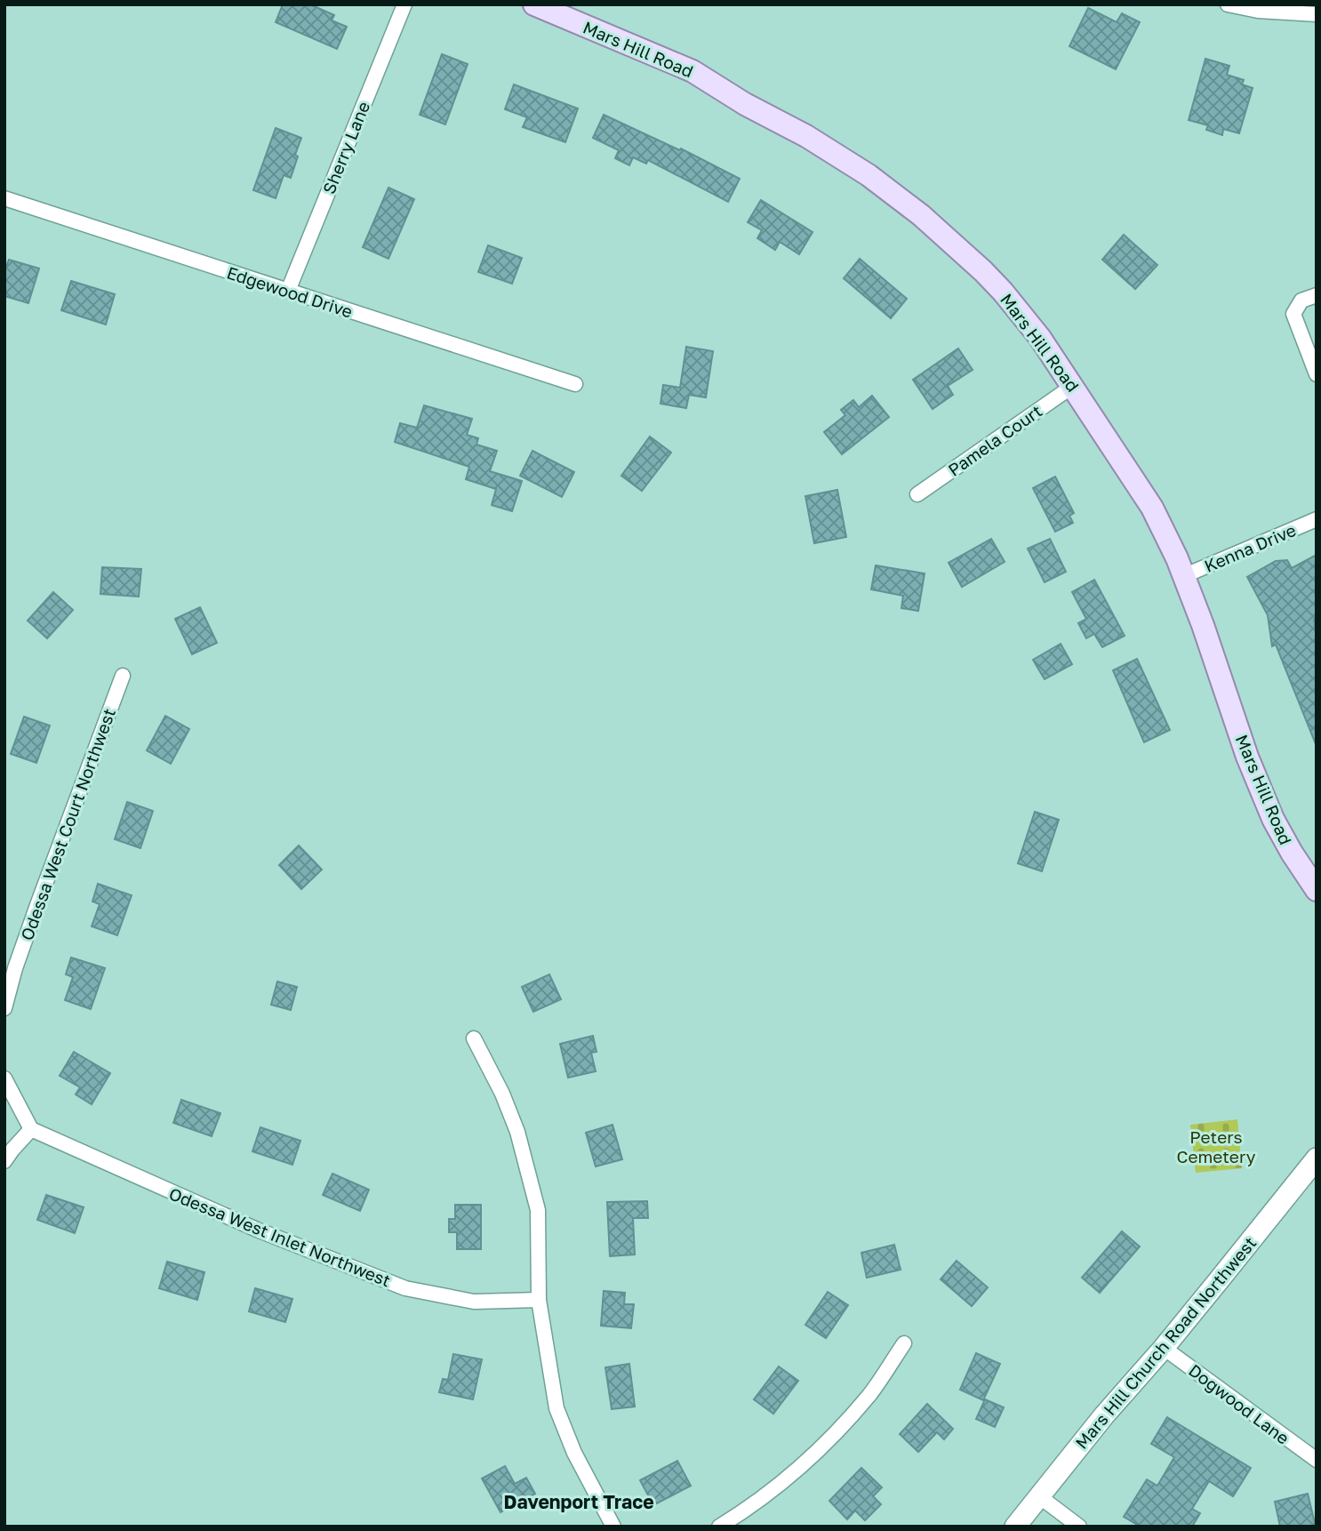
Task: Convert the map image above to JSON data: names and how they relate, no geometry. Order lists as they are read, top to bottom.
{
  "streets": {
    "main road": ["Mars Hill Road"],
    "street": [
      "Sherry Lane",
      "Edgewood Drive",
      "Pamela Court",
      "Kenna Drive",
      "Odessa West Court Northwest",
      "Odessa West Inlet Northwest",
      "Mars Hill Church Road Northwest",
      "Dogwood Lane"
    ]
  },
  "crossings": [
    ["Mars Hill Road", "Pamela Court"],
    ["Mars Hill Road", "Kenna Drive"],
    ["Sherry Lane", "Edgewood Drive"],
    ["Mars Hill Church Road Northwest", "Dogwood Lane"]
  ],
  "districts": ["Davenport Trace"],
  "parks": ["Peters Cemetery"]
}
